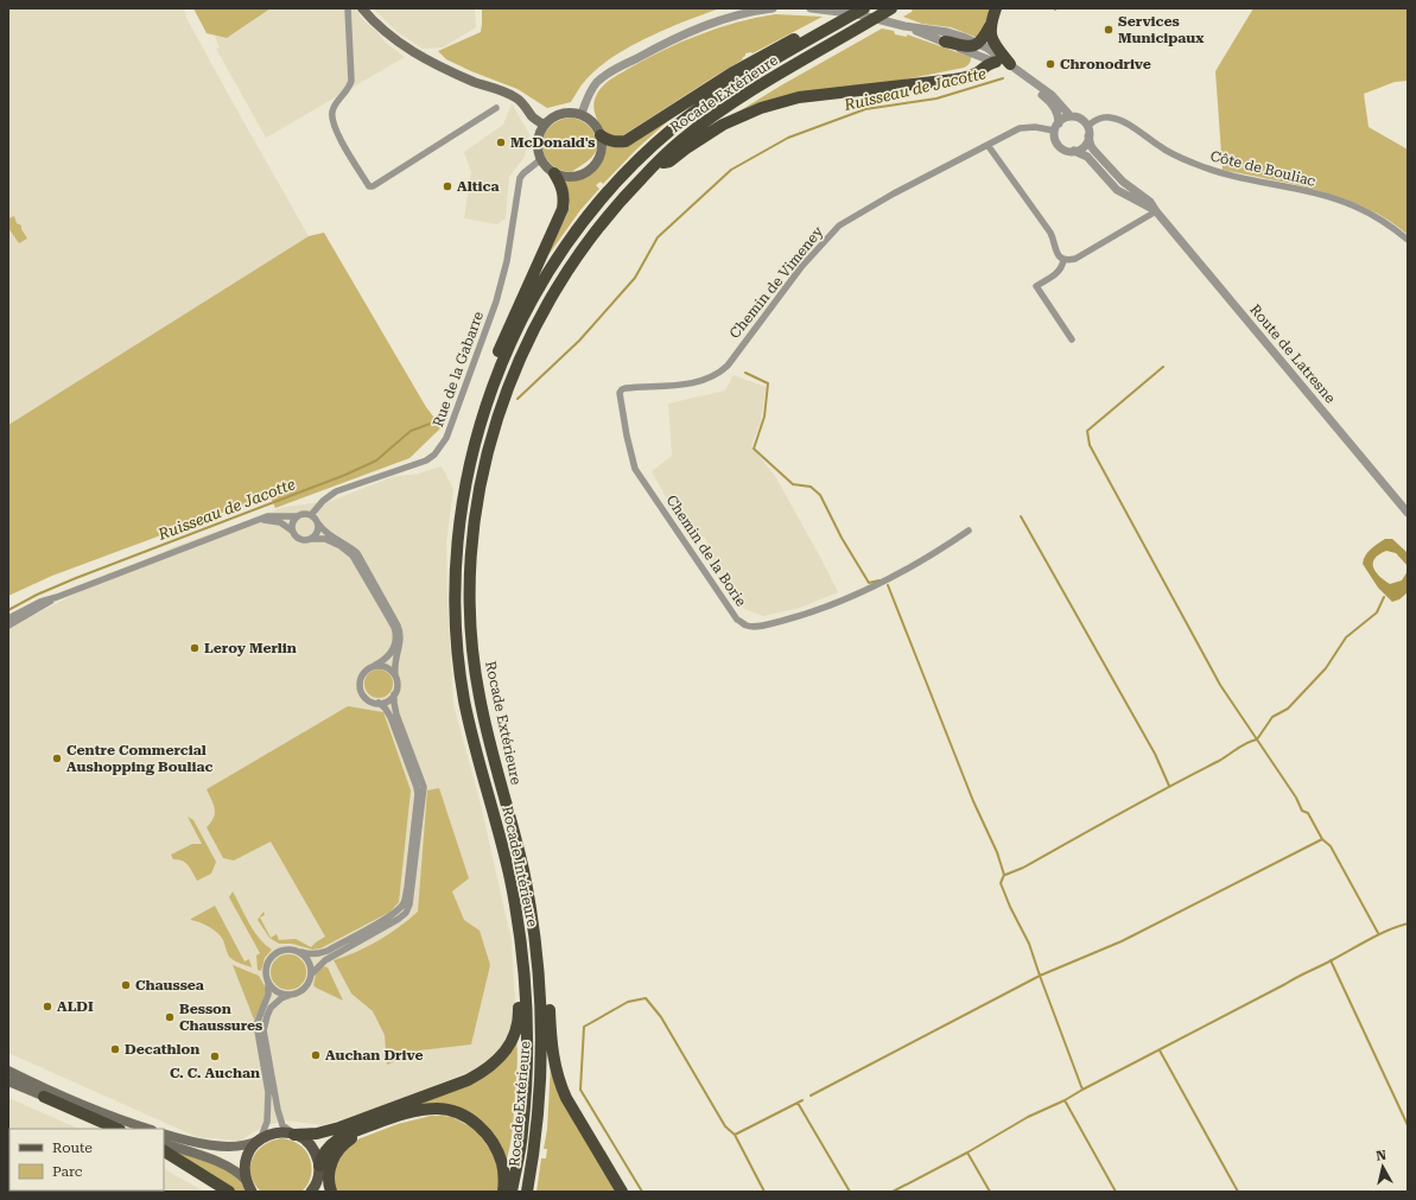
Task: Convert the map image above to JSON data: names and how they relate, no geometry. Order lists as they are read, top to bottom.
{
  "streets": {
    "highway": ["Rocade Extérieure", "Rocade Intérieure"],
    "street": [
      "Côte de Bouliac",
      "Chemin de Vimeney",
      "Route de Latresne",
      "Rue de la Gabarre",
      "Chemin de la Borie"
    ]
  },
  "crossings": [
    ["Côte de Bouliac", "Chemin de Vimeney"],
    ["Côte de Bouliac", "Route de Latresne"],
    ["Chemin de Vimeney", "Route de Latresne"],
    ["Chemin de Vimeney", "Chemin de la Borie"]
  ],
  "water": ["Ruisseau de Jacotte"],
  "places": [
    "Services Municipaux",
    "Chronodrive",
    "McDonald's",
    "Altica",
    "Leroy Merlin",
    "Centre Commercial Aushopping Bouliac",
    "Chaussea",
    "ALDI",
    "Besson Chaussures",
    "Decathlon",
    "Auchan Drive",
    "C. C. Auchan"
  ],
  "legend": ["Route", "Parc"],
  "north": "top"
}
